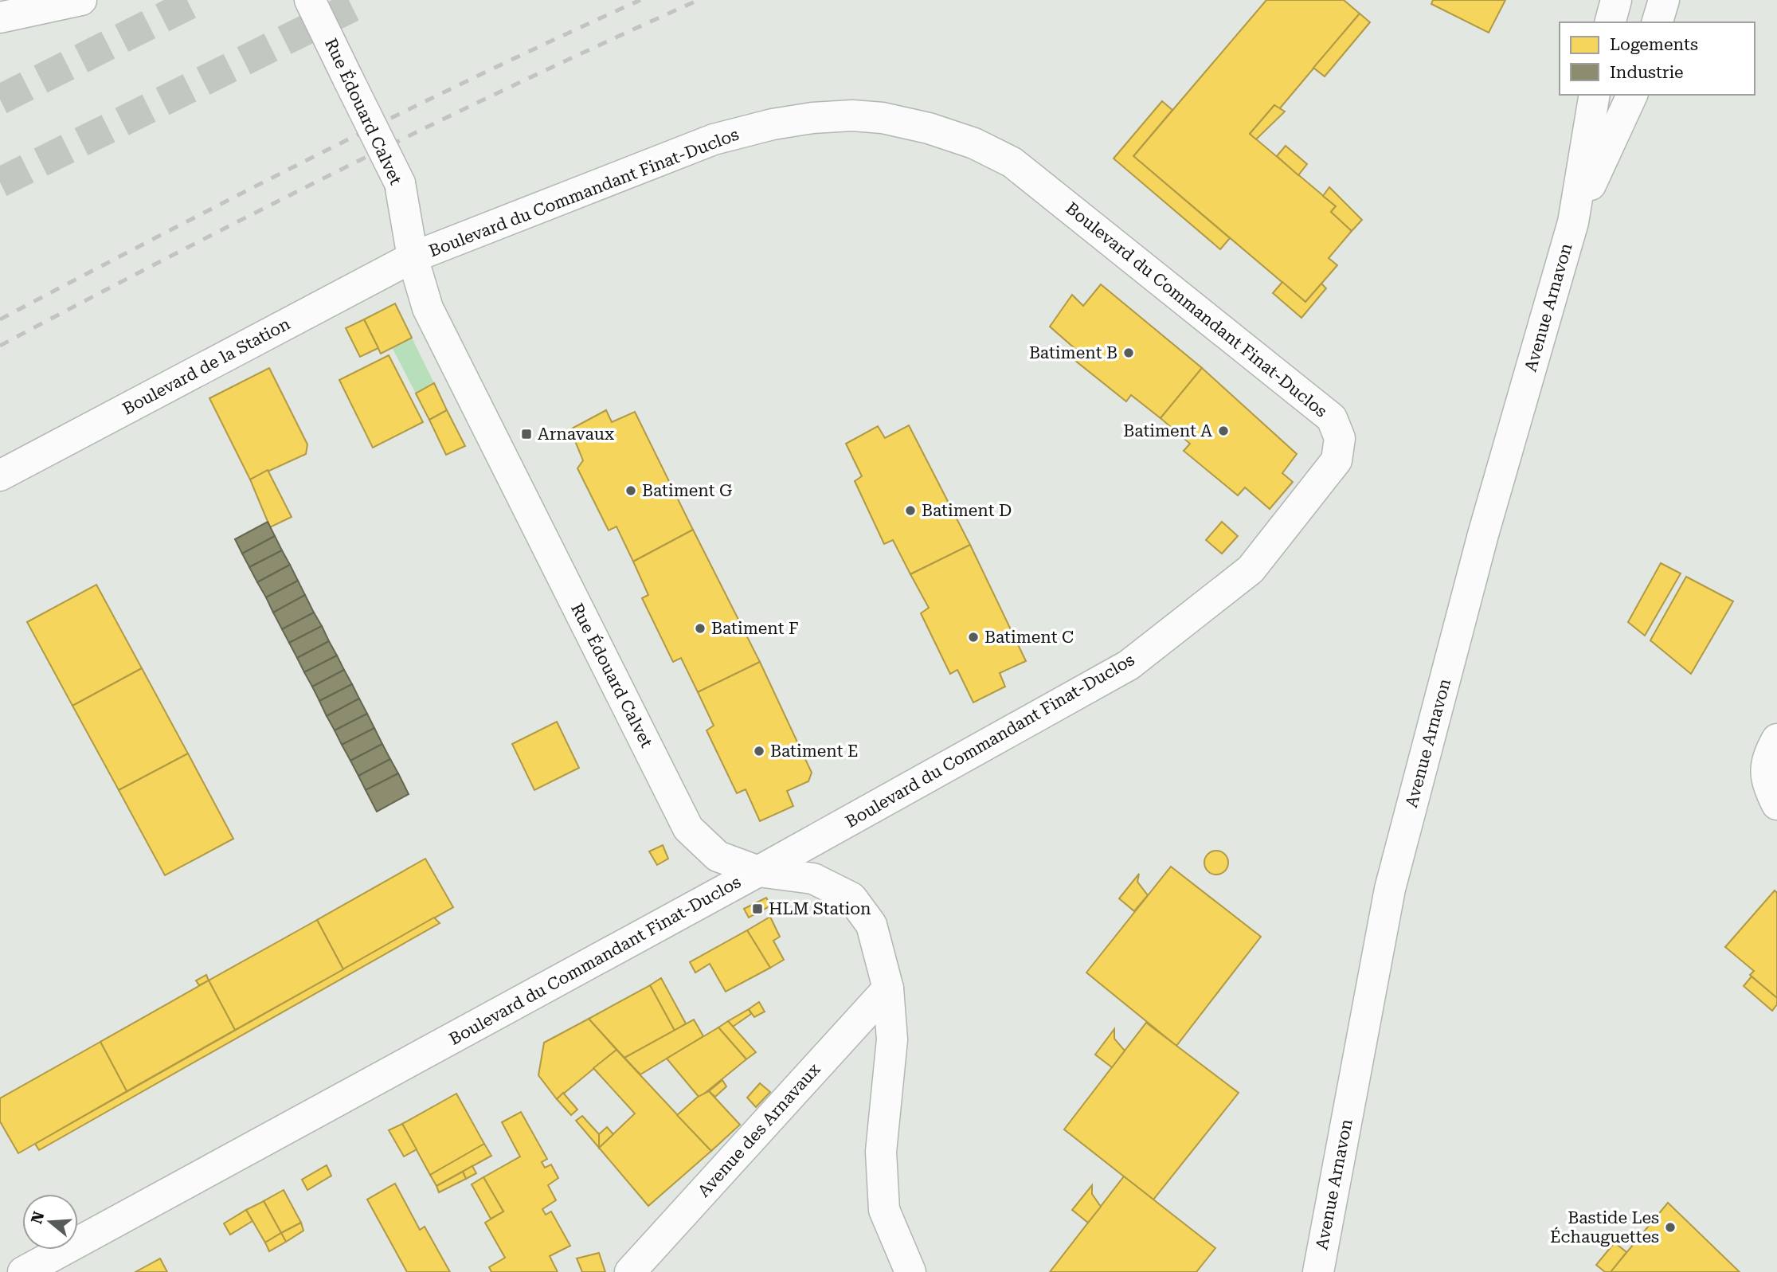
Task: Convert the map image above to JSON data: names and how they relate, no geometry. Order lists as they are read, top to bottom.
{
  "streets": {
    "street": [
      "Rue Édouard Calvet",
      "Boulevard du Commandant Finat-Duclos",
      "Avenue Arnavon",
      "Boulevard de la Station",
      "Avenue des Arnavaux"
    ]
  },
  "crossings": [
    ["Rue Édouard Calvet", "Boulevard du Commandant Finat-Duclos"],
    ["Rue Édouard Calvet", "Boulevard de la Station"],
    ["Rue Édouard Calvet", "Avenue des Arnavaux"],
    ["Boulevard du Commandant Finat-Duclos", "Boulevard de la Station"]
  ],
  "places": {
    "other": [
      "Batiment B",
      "Batiment A",
      "Batiment G",
      "Batiment D",
      "Batiment F",
      "Batiment C",
      "Batiment E",
      "Bastide Les Échauguettes"
    ],
    "transit": ["Arnavaux", "HLM Station"]
  },
  "legend": ["Logements", "Industrie"],
  "north": "left"
}
